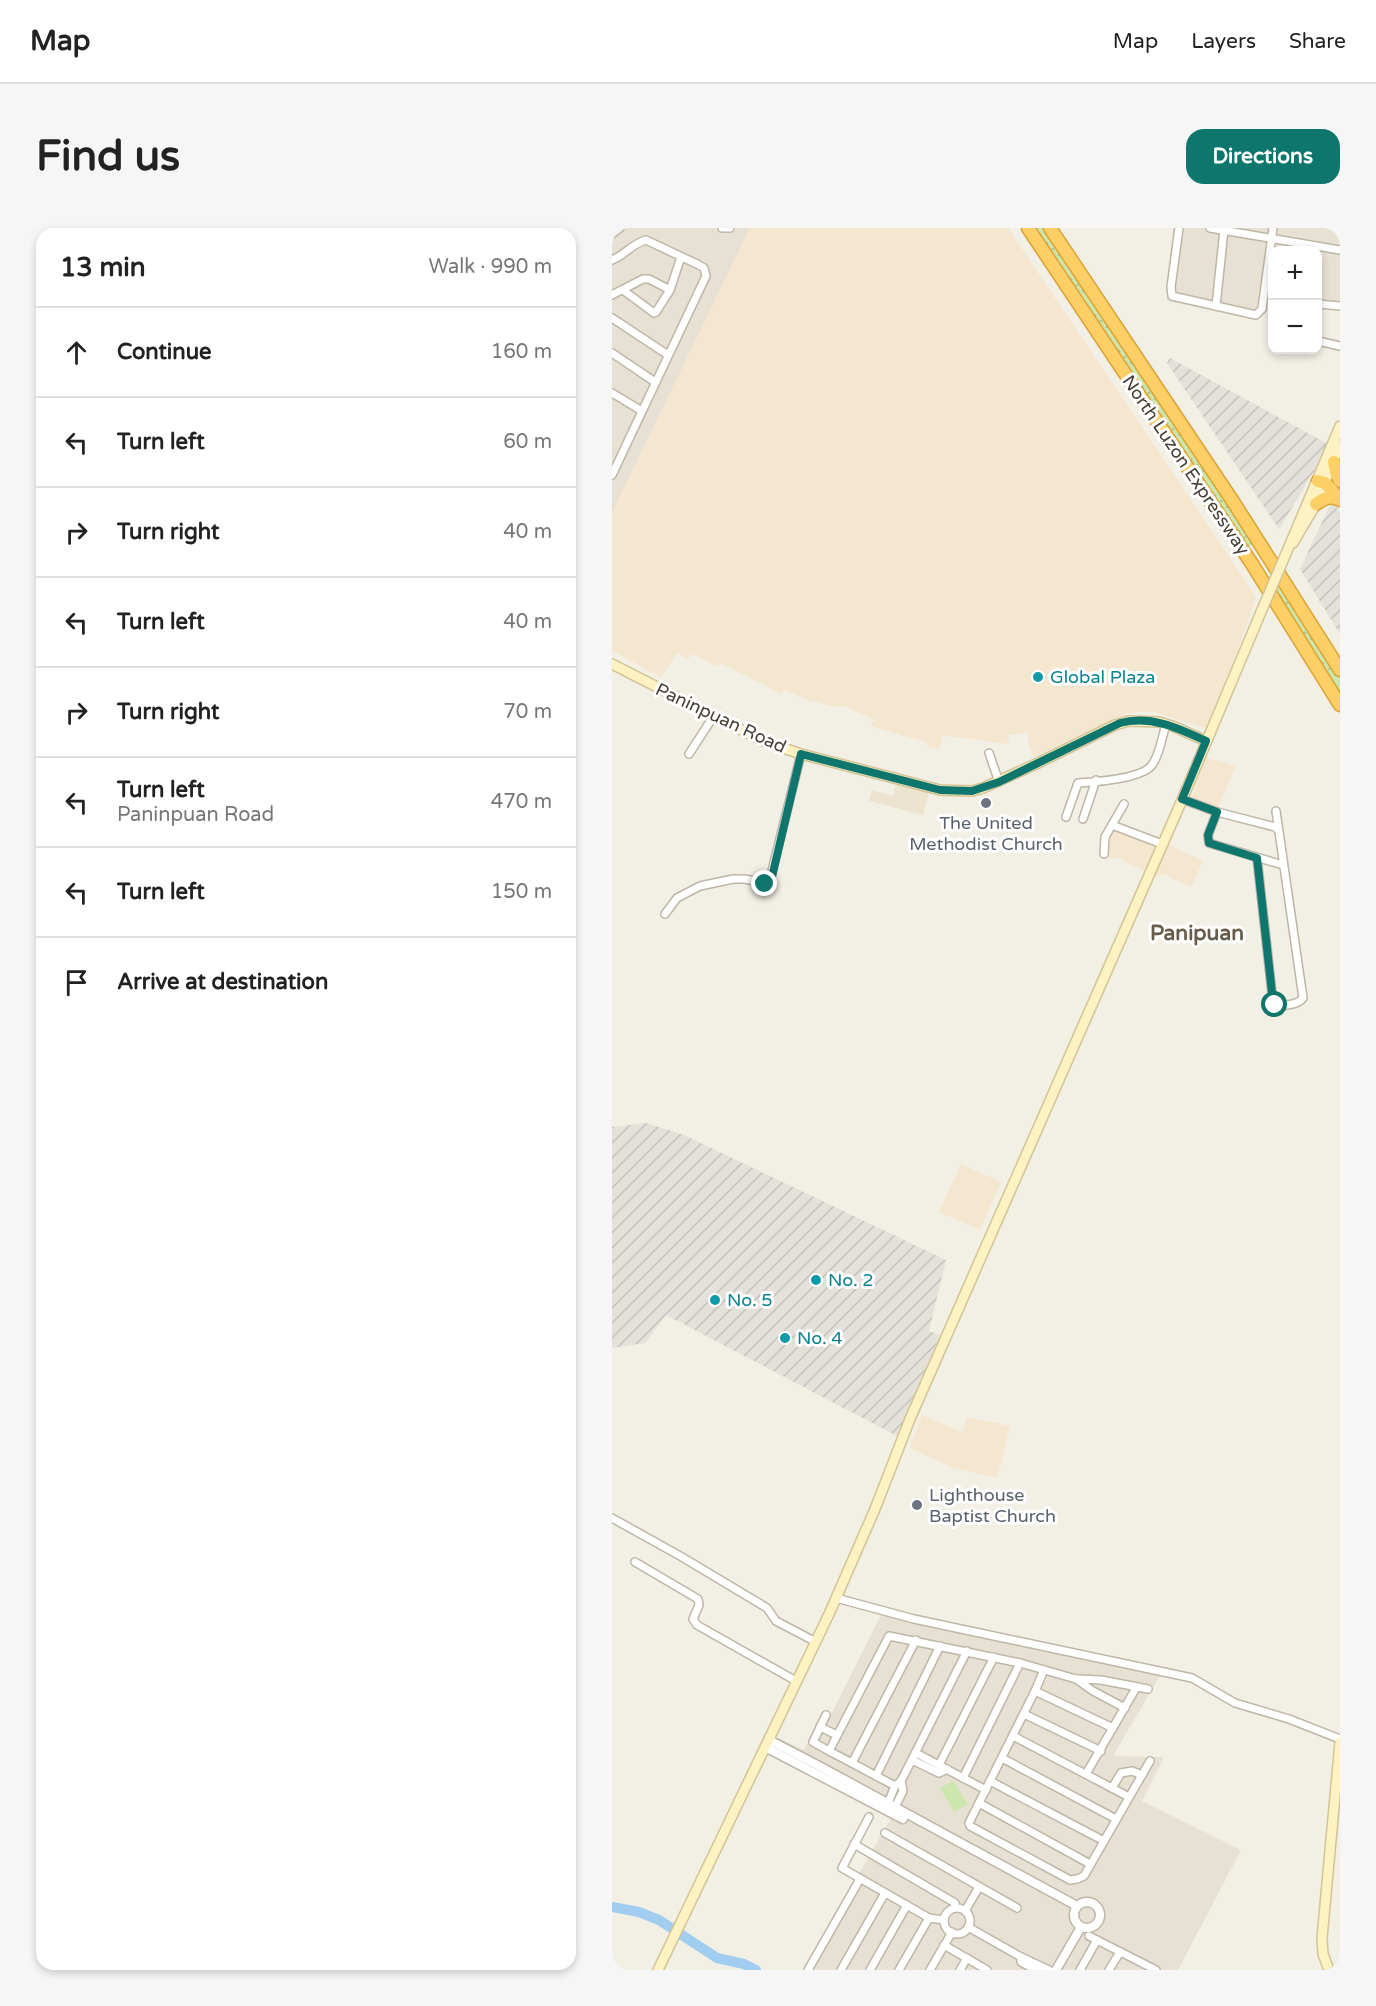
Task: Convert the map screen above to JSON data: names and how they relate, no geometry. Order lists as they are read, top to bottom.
{
  "streets": {
    "highway": ["North Luzon Expressway"],
    "main road": ["Paninpuan Road"]
  },
  "districts": ["Panipuan"],
  "places": [
    "Global Plaza",
    "The United Methodist Church",
    "No. 2",
    "No. 5",
    "No. 4",
    "Lighthouse Baptist Church"
  ],
  "page": {
    "header": "Map",
    "nav": ["Map", "Layers", "Share"],
    "buttons": "Directions",
    "title": "Find us",
    "heading": ["13 min", "Walk · 990 m"],
    "map_buttons": ["+", "−"],
    "list": [
      ["Continue", "160 m"],
      ["Turn left", "60 m"],
      ["Turn right", "40 m"],
      ["Turn left", "40 m"],
      ["Turn right", "70 m"],
      ["Turn left", "Paninpuan Road", "470 m"],
      ["Turn left", "150 m"],
      "Arrive at destination"
    ]
  }
}
